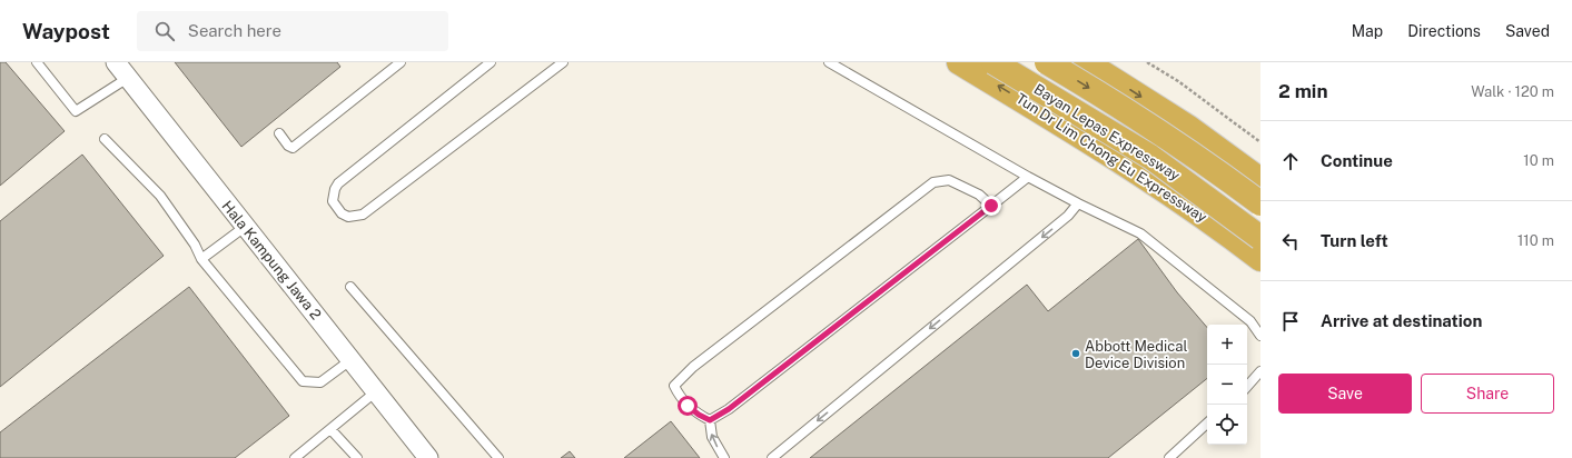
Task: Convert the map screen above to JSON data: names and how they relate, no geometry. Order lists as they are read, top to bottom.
{
  "streets": {
    "highway": ["Bayan Lepas Expressway", "Tun Dr Lim Chong Eu Expressway"],
    "street": ["Hala Kampung Jawa 2"]
  },
  "places": ["Abbott Medical Device Division"],
  "page": {
    "header": "Waypost",
    "search": "Search here",
    "nav": ["Map", "Directions", "Saved"],
    "heading": ["2 min", "Walk · 120 m"],
    "list": [
      ["Continue", "10 m"],
      ["Turn left", "110 m"],
      "Arrive at destination"
    ],
    "map_buttons": ["+", "−"],
    "buttons": ["Save", "Share"]
  }
}
